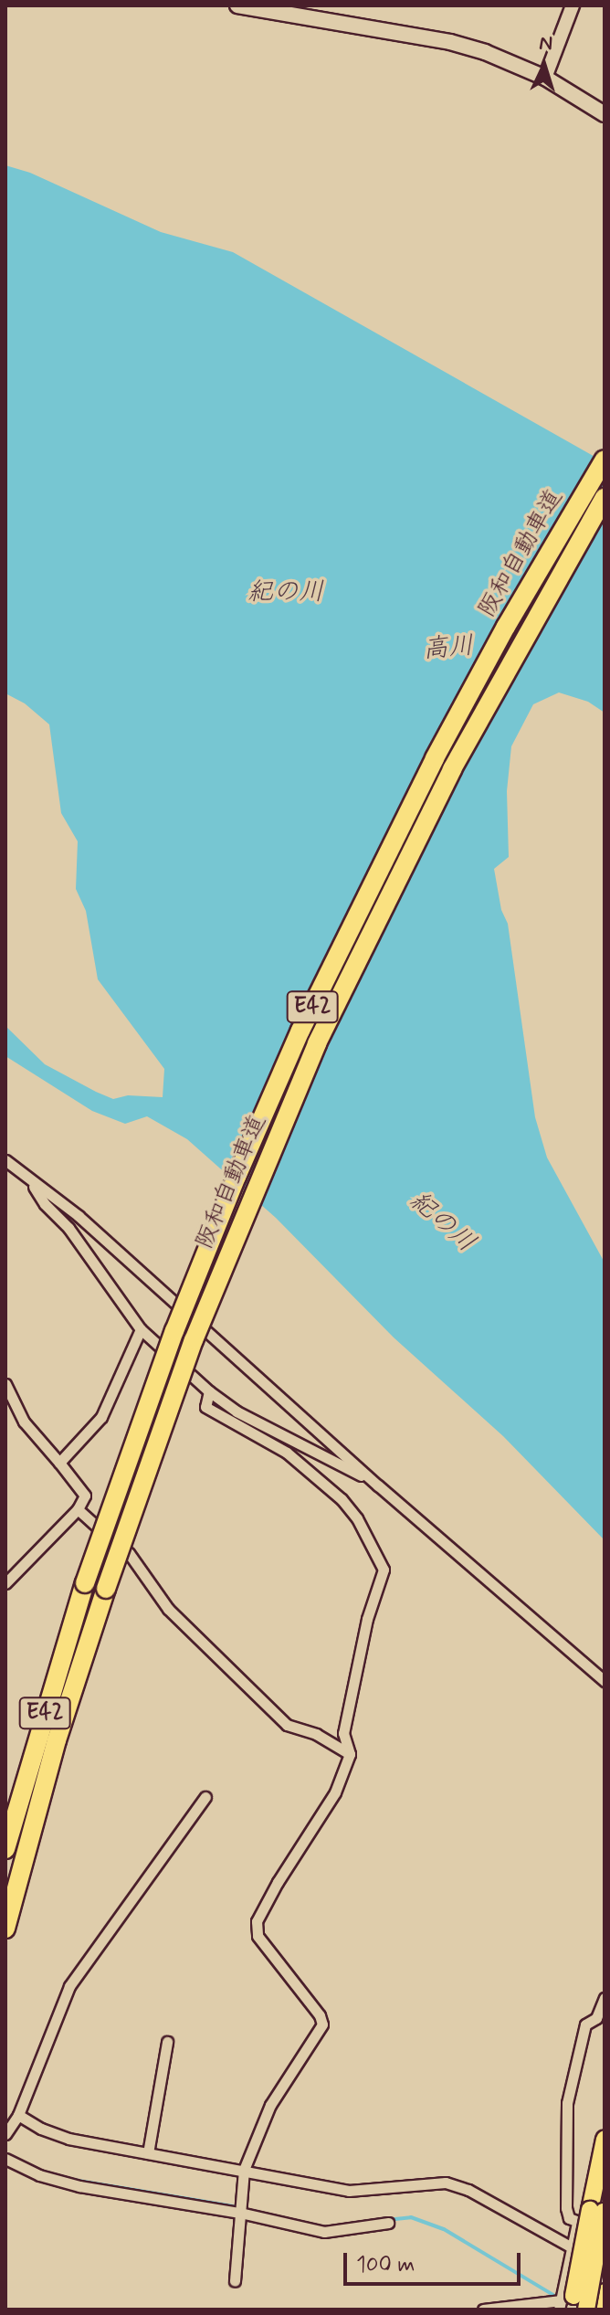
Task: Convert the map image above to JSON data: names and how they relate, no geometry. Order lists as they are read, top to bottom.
{
  "streets": {
    "highway": ["阪和自動車道", "E42"]
  },
  "water": ["紀の川", "高川"],
  "scale_bar": "100 m",
  "north": "top"
}
